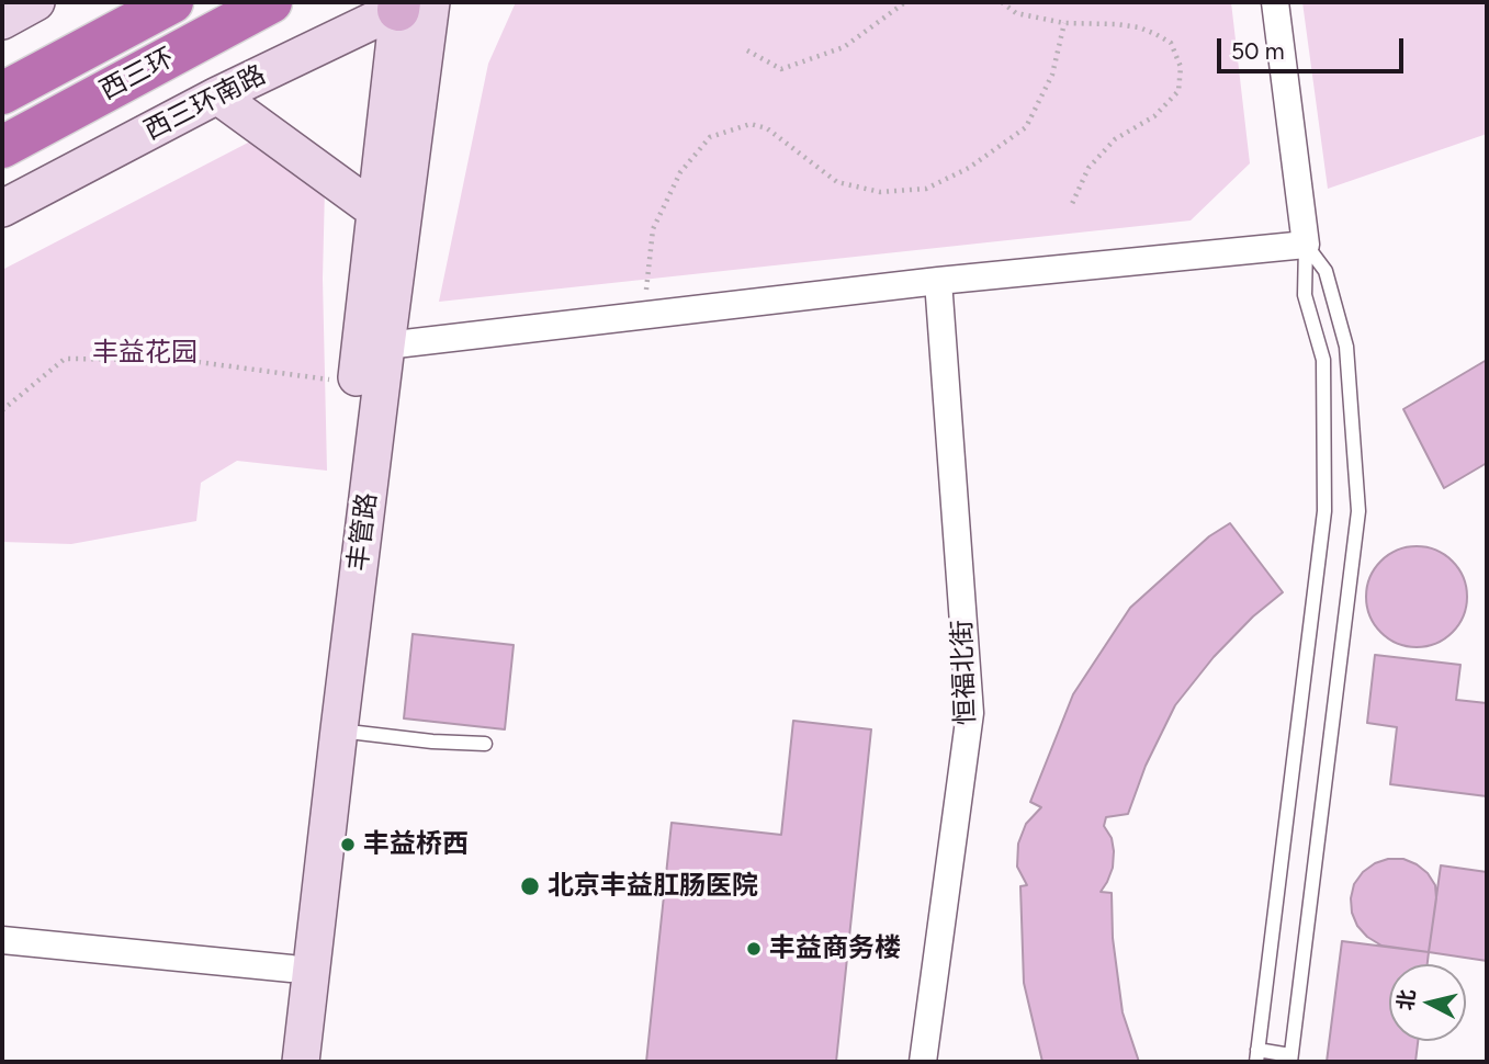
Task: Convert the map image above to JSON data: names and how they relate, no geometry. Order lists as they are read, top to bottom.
{
  "streets": {
    "highway": ["西三环"],
    "street": ["西三环南路", "丰管路", "恒福北街"]
  },
  "crossings": [
    ["西三环南路", "丰管路"]
  ],
  "parks": ["丰益花园"],
  "places": ["丰益桥西", "北京丰益肛肠医院", "丰益商务楼"],
  "scale_bar": "50 m",
  "north": "left"
}
